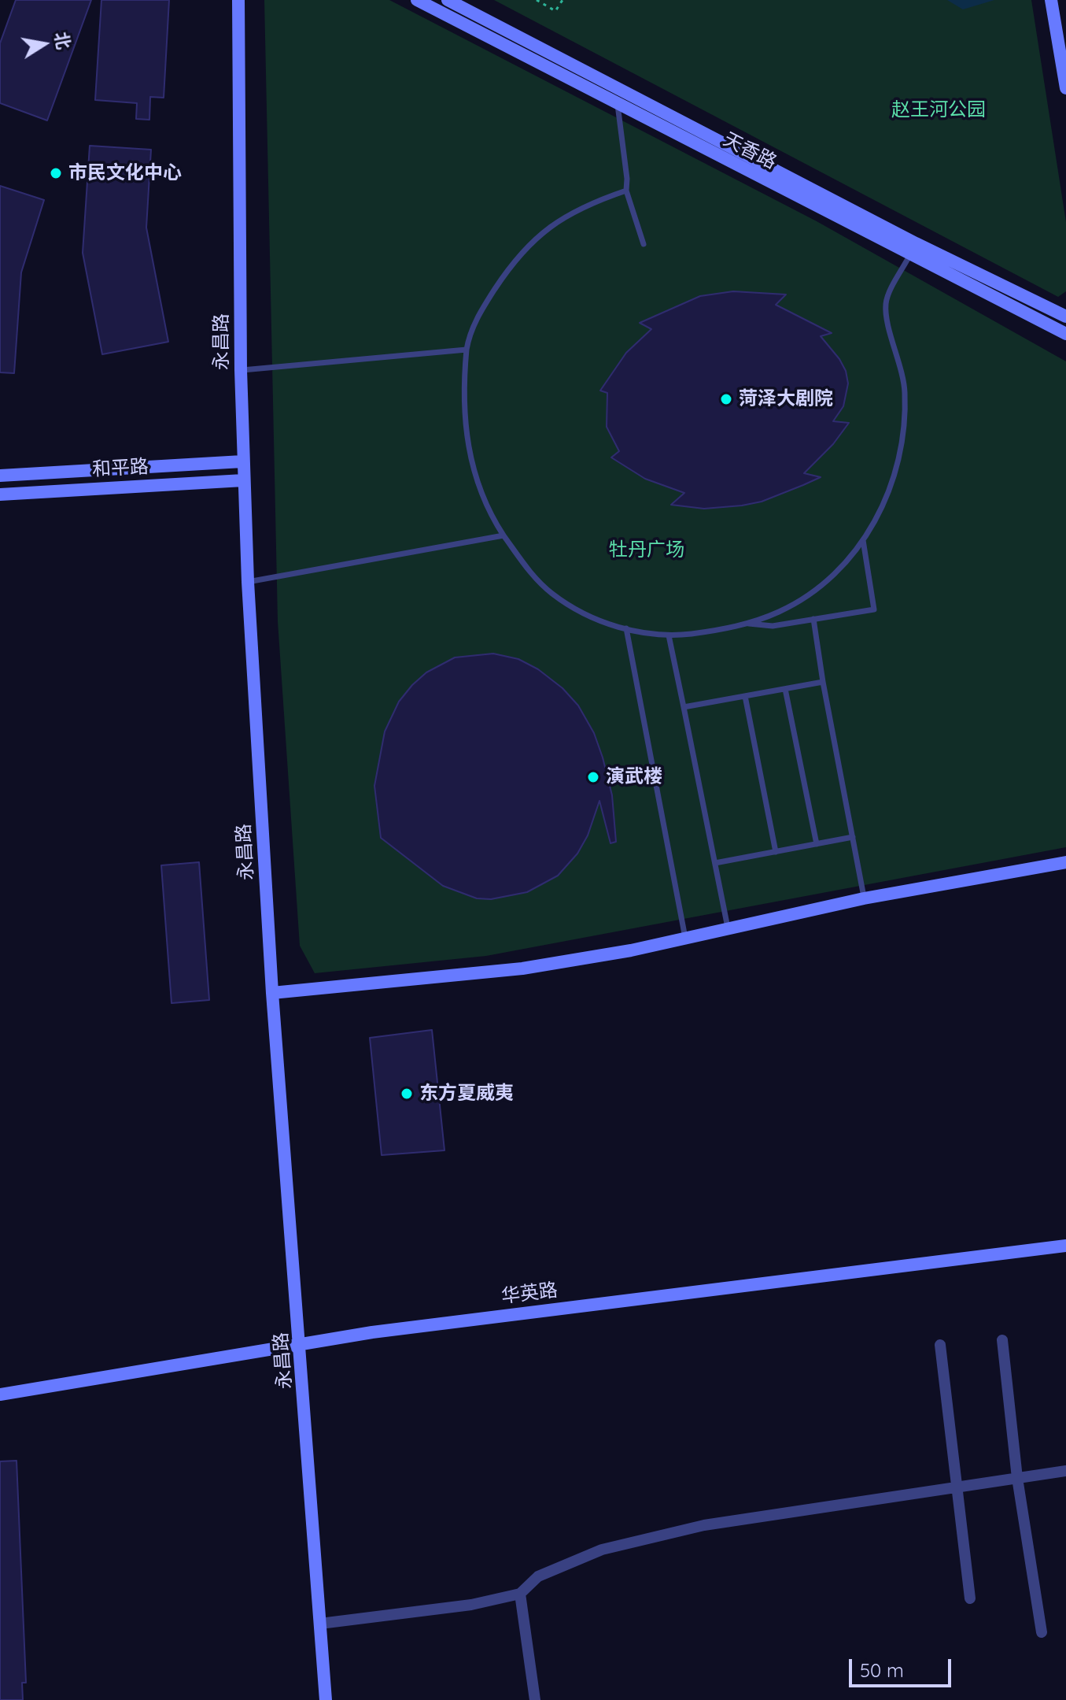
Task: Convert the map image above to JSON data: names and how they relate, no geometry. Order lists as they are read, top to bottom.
{
  "streets": {
    "main road": [
      "天香路",
      "永昌路",
      "和平路",
      "华英路"
    ]
  },
  "crossings": [
    ["永昌路", "和平路"],
    ["永昌路", "华英路"]
  ],
  "parks": ["赵王河公园", "牡丹广场"],
  "places": [
    "市民文化中心",
    "菏泽大剧院",
    "演武楼",
    "东方夏威夷"
  ],
  "scale_bar": "50 m",
  "north": "right"
}
